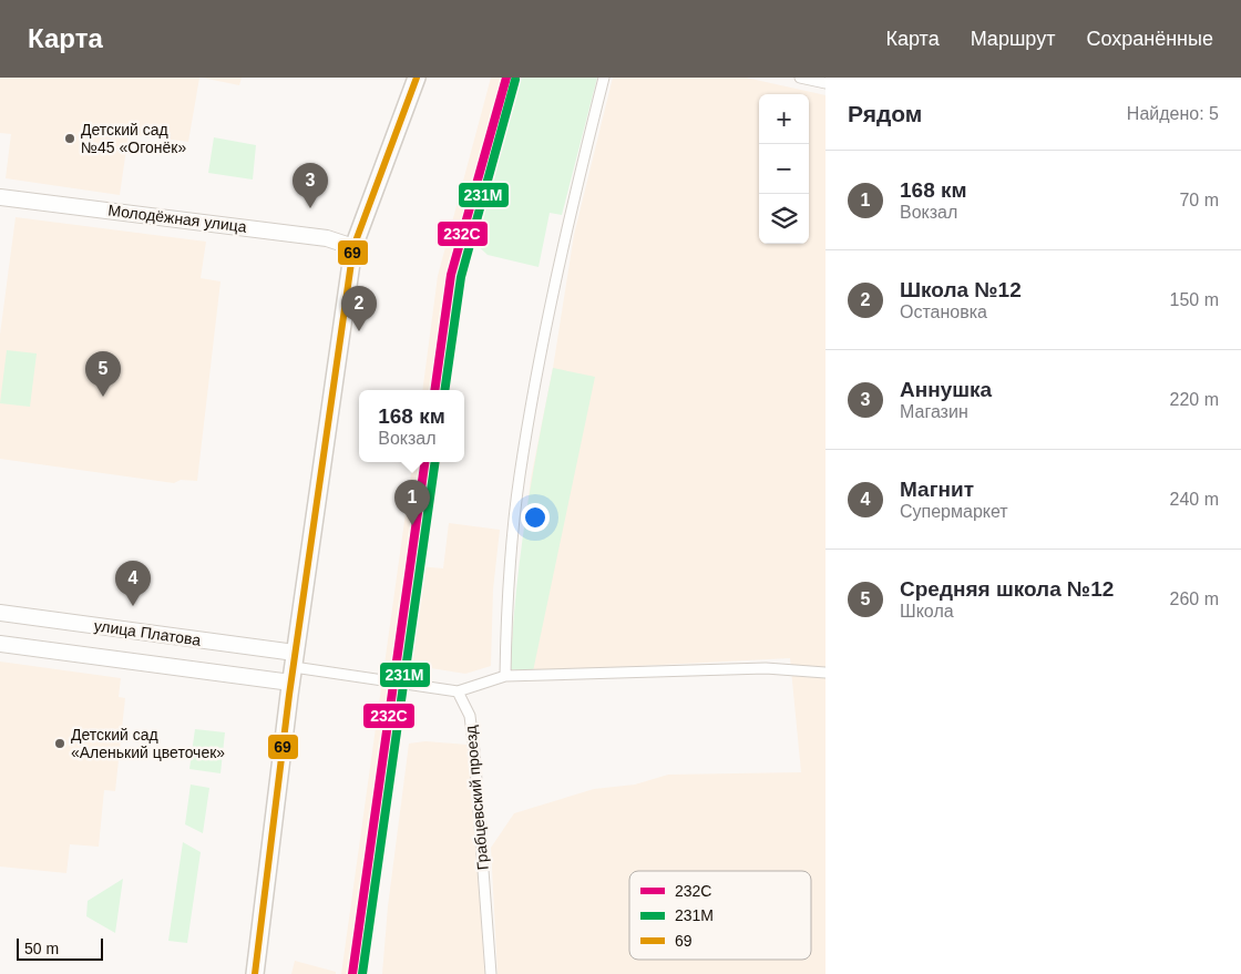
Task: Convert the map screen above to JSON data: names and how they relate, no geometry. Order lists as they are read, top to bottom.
{
  "streets": {
    "street": ["Молодёжная улица", "улица Платова", "Грабцевский проезд"]
  },
  "places": ["Детский сад №45 «Огонёк»", "Детский сад «Аленький цветочек»"],
  "lines": ["transit line 232C", "transit line 69", "transit line 231М"],
  "legend": ["232C", "231М", "69"],
  "scale_bar": "50 m",
  "page": {
    "header": "Карта",
    "nav": ["Карта", "Маршрут", "Сохранённые"],
    "heading": ["Рядом", "Найдено: 5"],
    "map_buttons": ["+", "−"],
    "list": [
      {
        "mark": "1",
        "name": "168 км",
        "note": "Вокзал",
        "value": "70 m"
      },
      {
        "mark": "2",
        "name": "Школа №12",
        "note": "Остановка",
        "value": "150 m"
      },
      {
        "mark": "3",
        "name": "Аннушка",
        "note": "Магазин",
        "value": "220 m"
      },
      {
        "mark": "4",
        "name": "Магнит",
        "note": "Супермаркет",
        "value": "240 m"
      },
      {
        "mark": "5",
        "name": "Средняя школа №12",
        "note": "Школа",
        "value": "260 m"
      }
    ],
    "pins": [
      "3",
      "2",
      "5",
      "1",
      "4"
    ],
    "popup": ["168 км", "Вокзал"],
    "scale": "50 m"
  }
}
